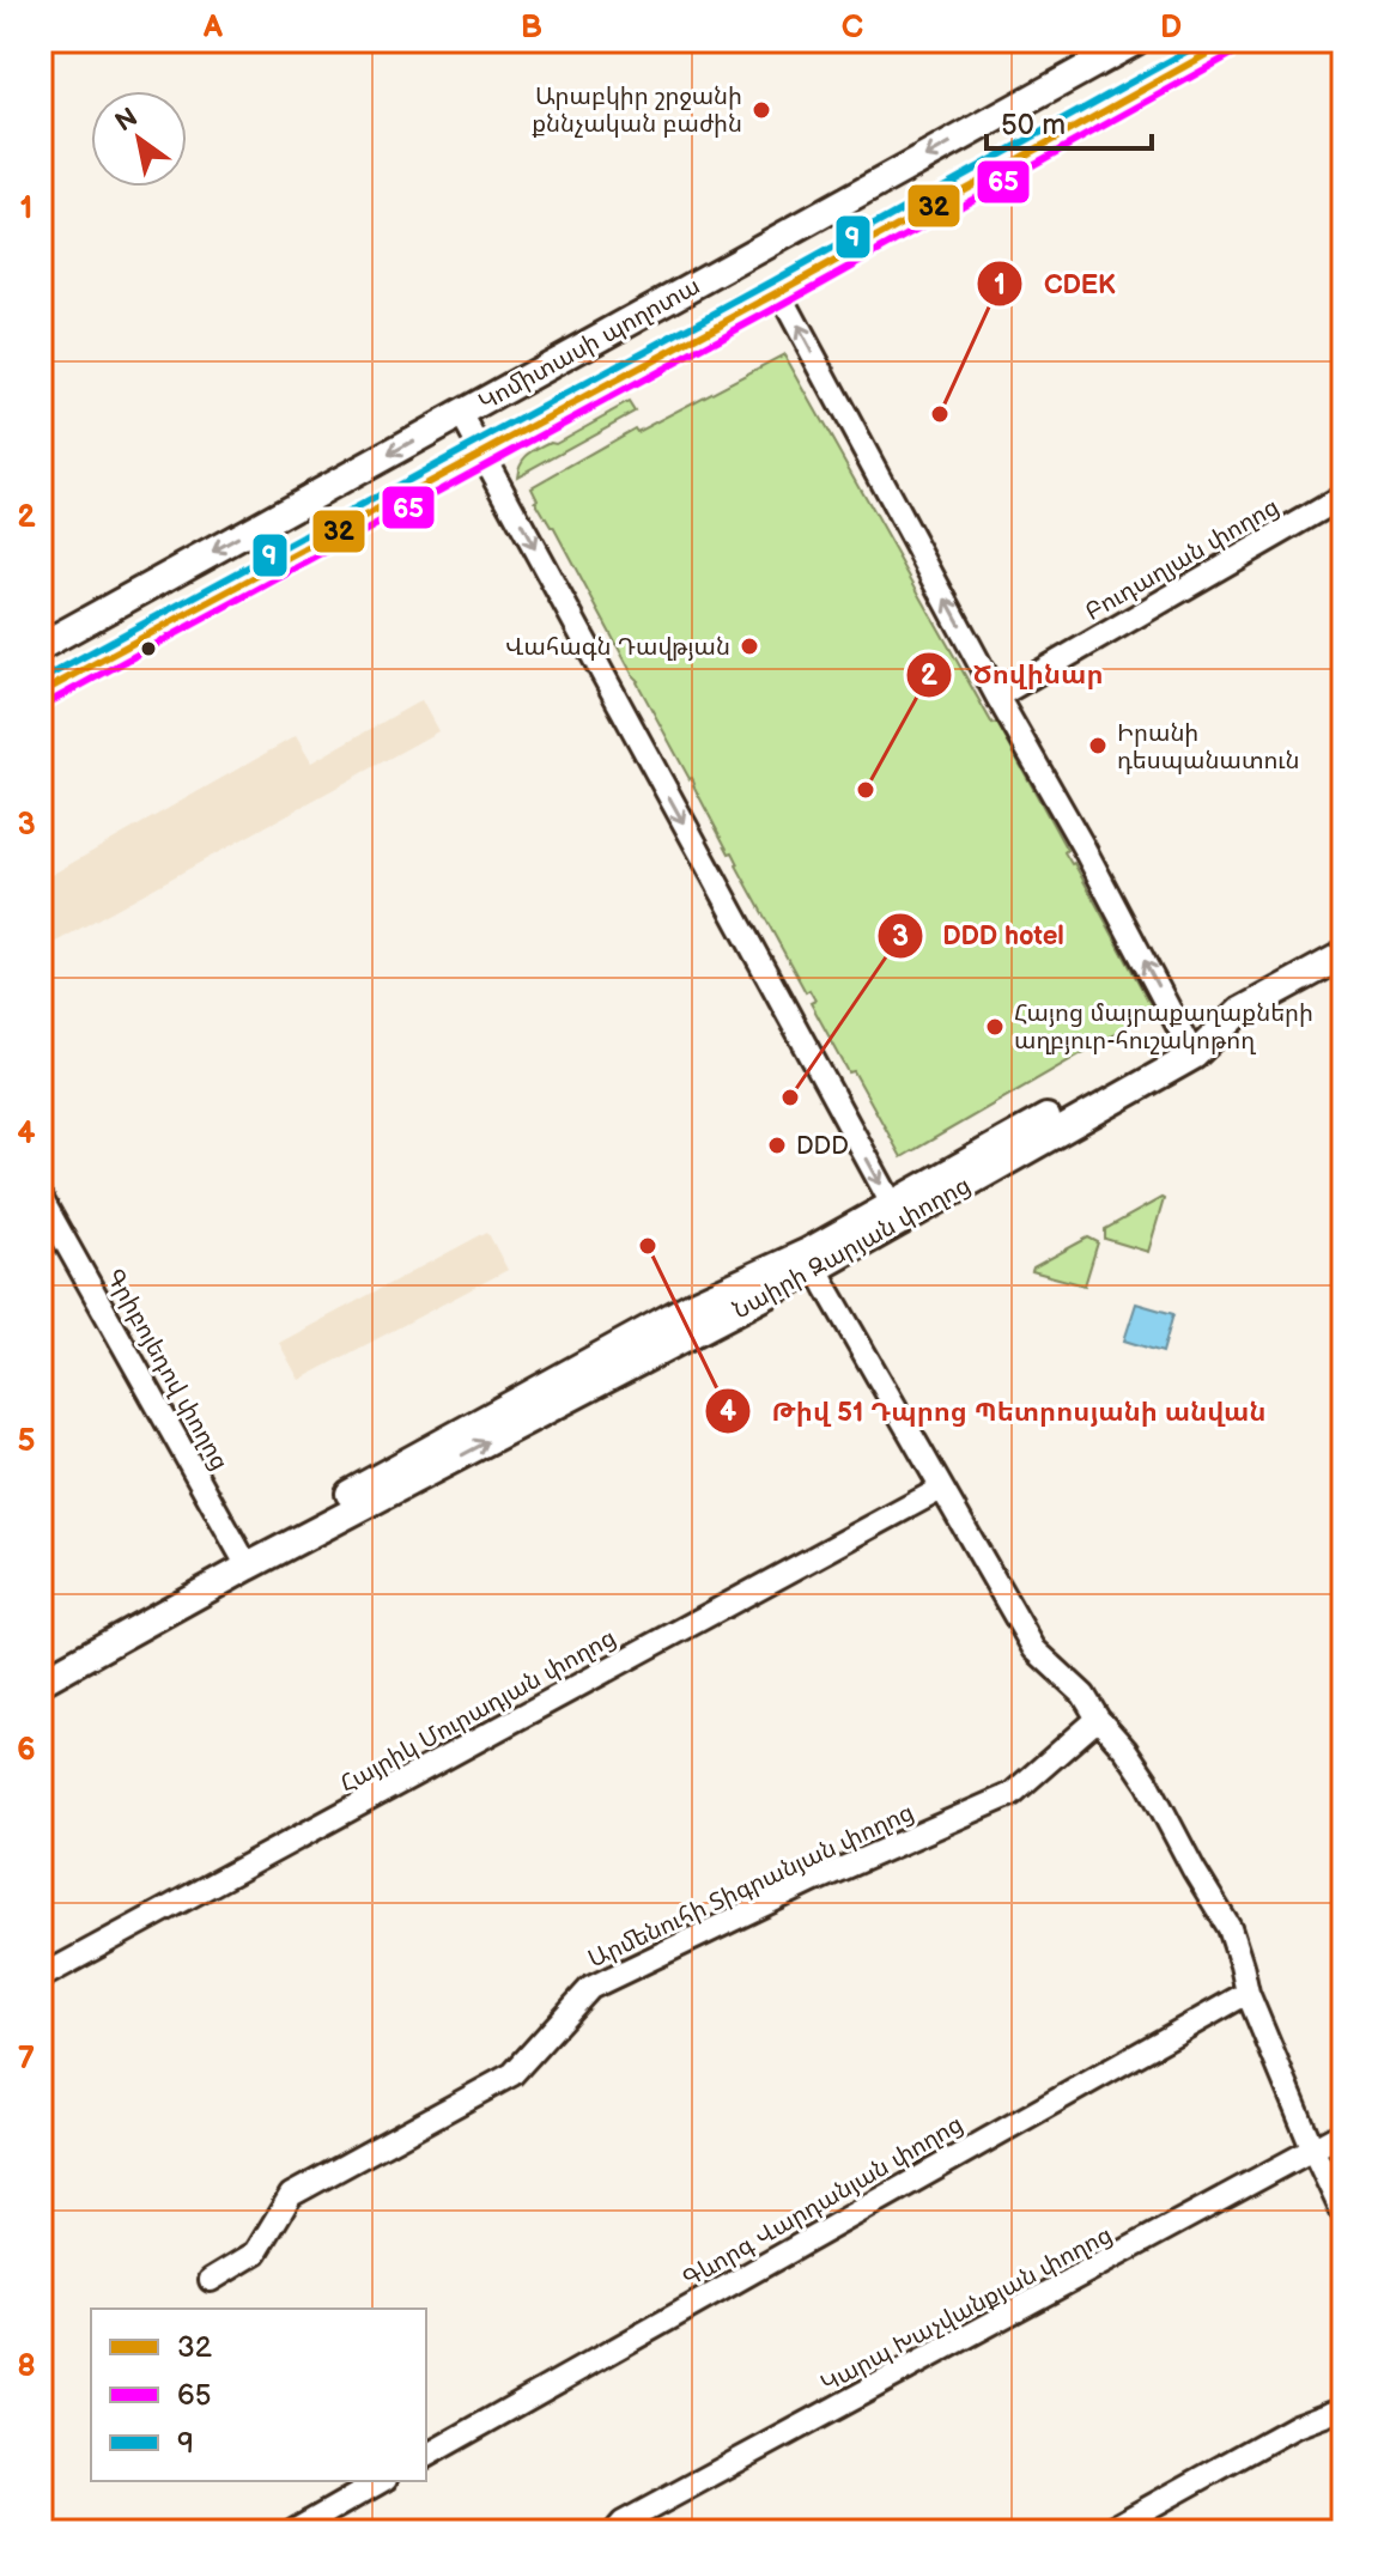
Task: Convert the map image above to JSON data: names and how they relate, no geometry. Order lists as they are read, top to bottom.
{
  "streets": {
    "main road": ["Կոմիտասի պողոտա", "Նաիրի Զարյան փողոց"],
    "street": [
      "Բուդաղյան փողոց",
      "Գրիբոյեդով փողոց",
      "Հայրիկ Մուրադյան փողոց",
      "Արմենուհի Տիգրանյան փողոց",
      "Գևորգ Վարդանյան փողոց",
      "Կարպ Խաչվանքյան փողոց"
    ]
  },
  "crossings": [
    ["Նաիրի Զարյան փողոց", "Գրիբոյեդով փողոց"]
  ],
  "places": [
    "Արաբկիր շրջանի քննչական բաժին",
    "CDEK",
    "Վահագն Դավթյան",
    "Իրանի դեսպանատուն",
    "Ծովինար",
    "Հայոց մայրաքաղաքների աղբյուր-հուշակոթող",
    "DDD hotel",
    "DDD",
    "Թիվ 51 Դպրոց Պետրոսյանի անվան"
  ],
  "lines": ["transit line 32", "transit line 9", "transit line 65"],
  "legend": ["32", "65", "9"],
  "scale_bar": "50 m",
  "north": "top left",
  "grid": {
    "columns": [
      "A",
      "B",
      "C",
      "D"
    ],
    "rows": [
      "1",
      "2",
      "3",
      "4",
      "5",
      "6",
      "7",
      "8"
    ]
  }
}
